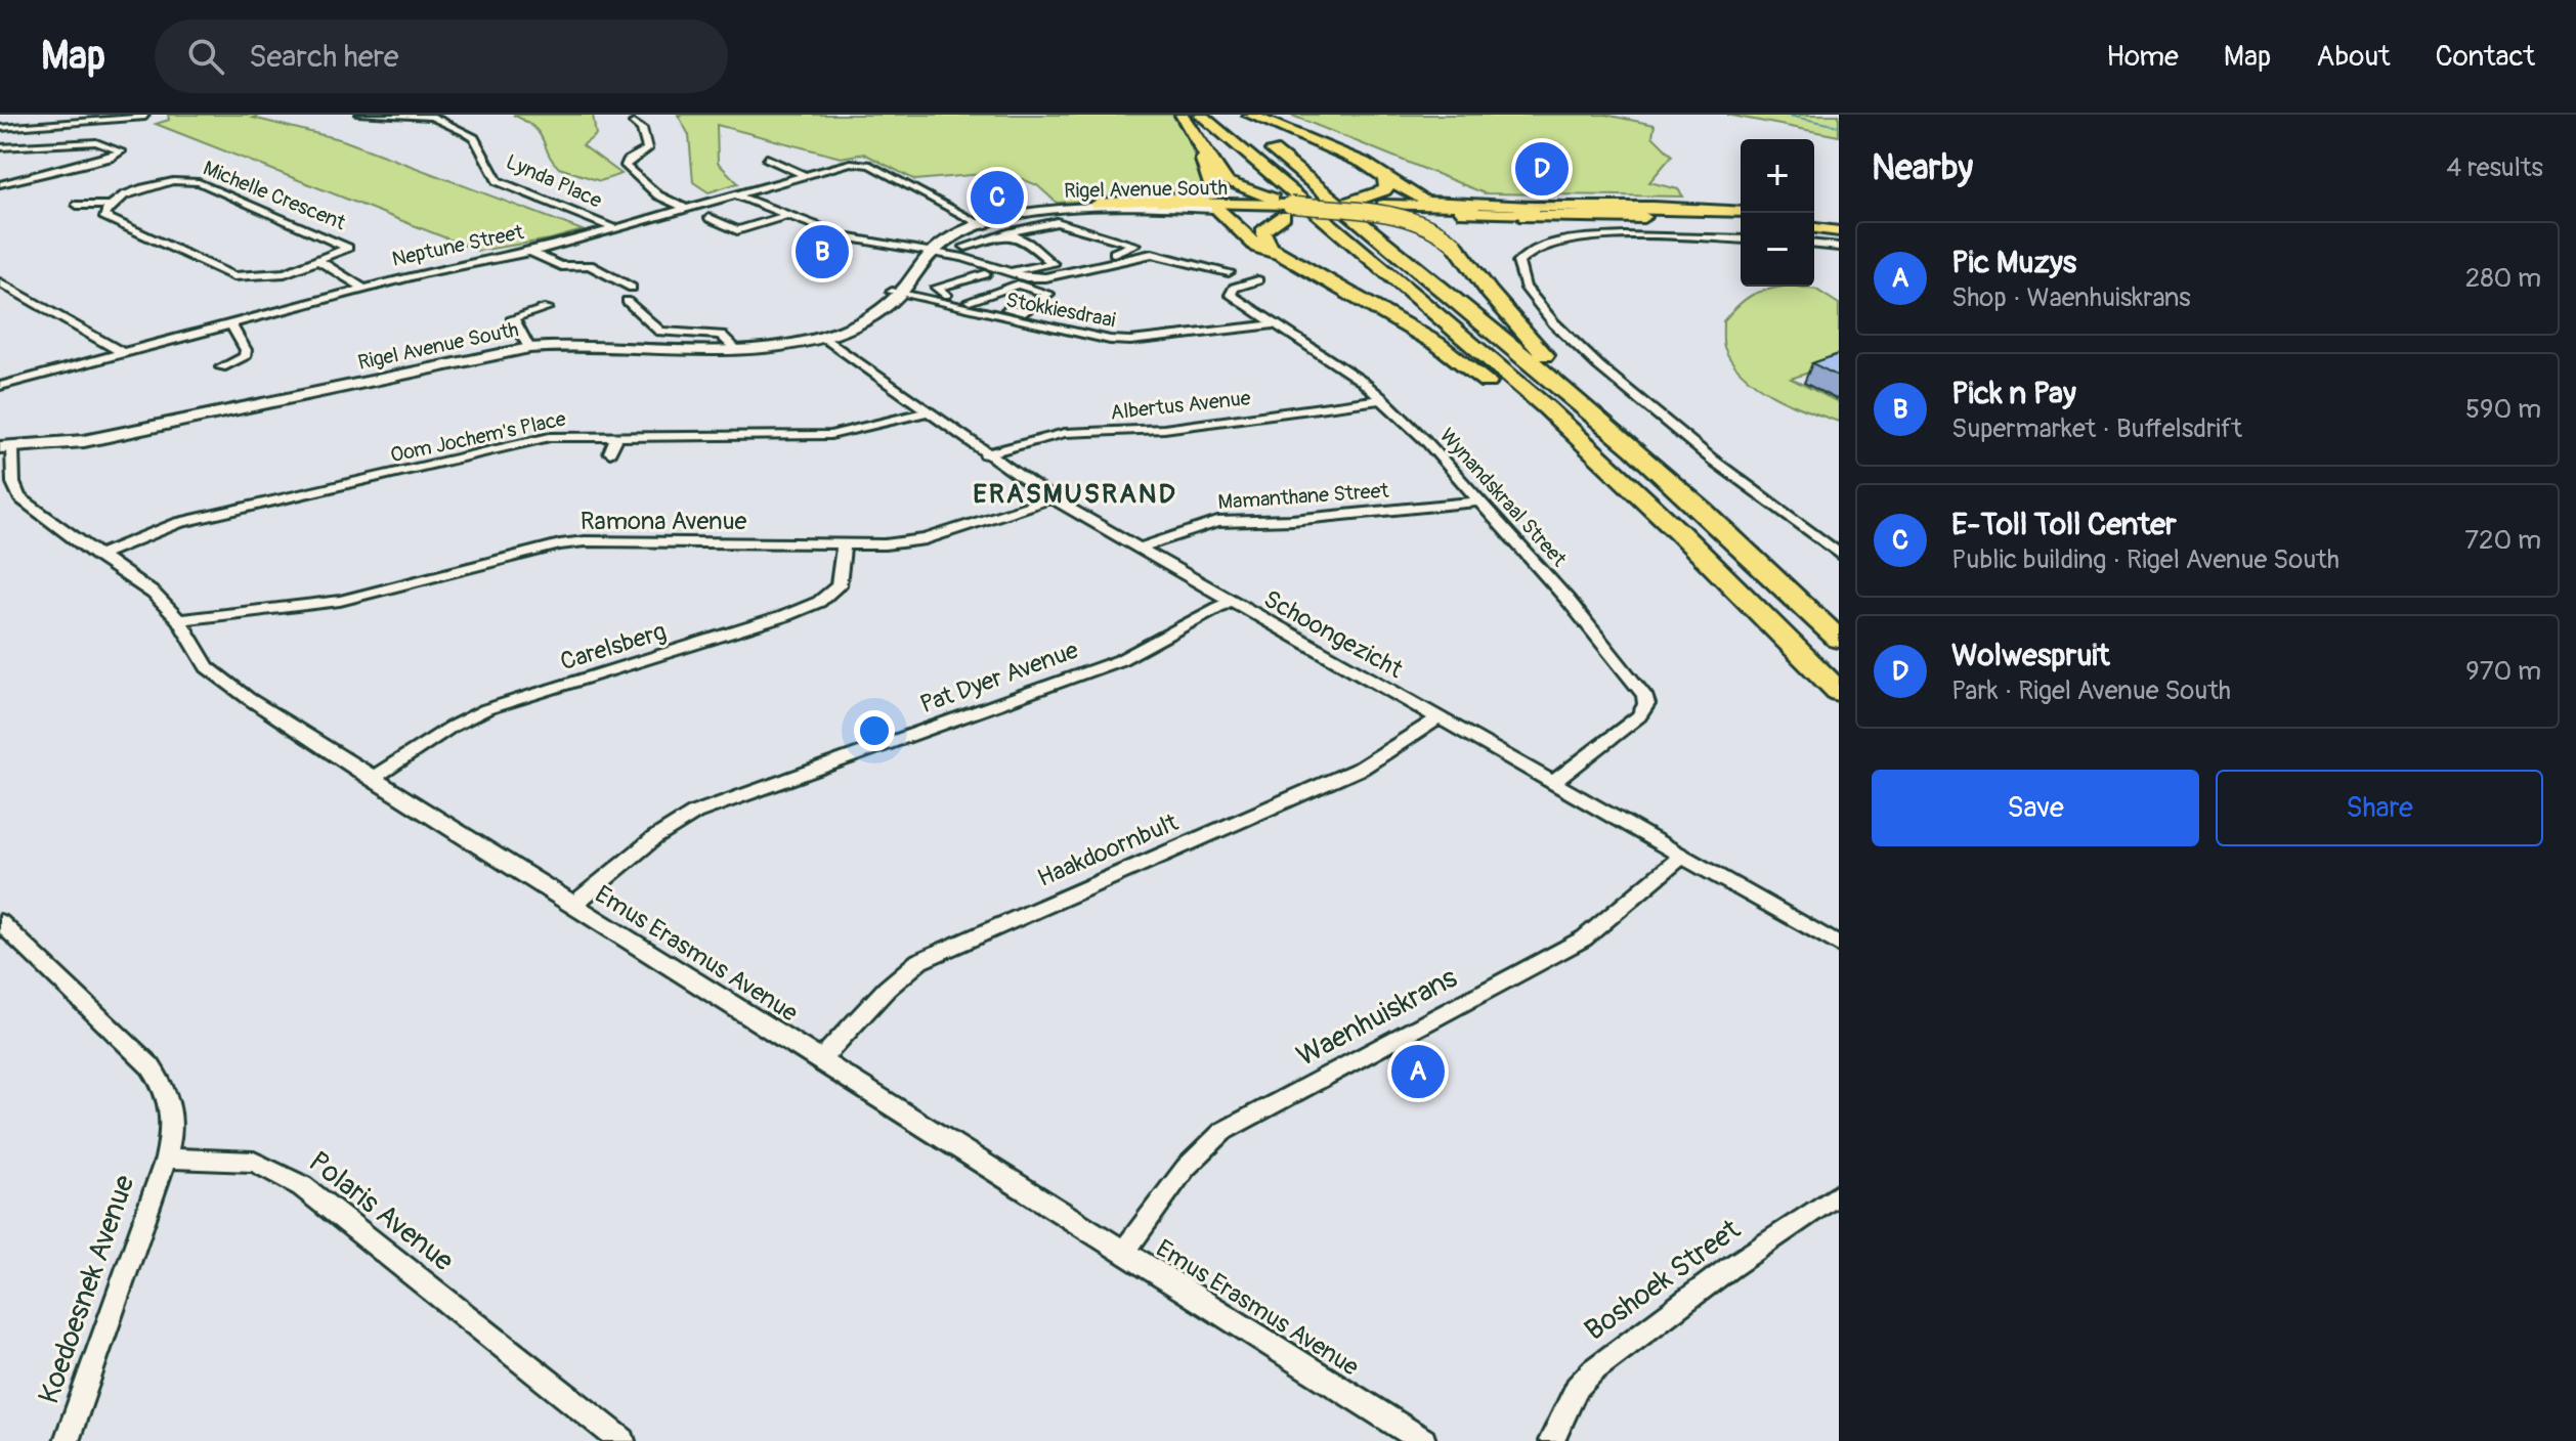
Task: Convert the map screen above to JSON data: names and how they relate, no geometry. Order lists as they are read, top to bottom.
{
  "streets": {
    "main road": ["Rigel Avenue South"],
    "street": [
      "Lynda Place",
      "Michelle Crescent",
      "Neptune Street",
      "Stokkiesdraai",
      "Albertus Avenue",
      "Oom Jochem's Place",
      "Mamanthane Street",
      "Wynandskraal Street",
      "Ramona Avenue",
      "Schoongezicht",
      "Carelsberg",
      "Pat Dyer Avenue",
      "Haakdoornbult",
      "Emus Erasmus Avenue",
      "Waenhuiskrans",
      "Polaris Avenue",
      "Boshoek Street",
      "Koedoesnek Avenue"
    ]
  },
  "crossings": [
    ["Lynda Place", "Neptune Street"],
    ["Rigel Avenue South", "Stokkiesdraai"],
    ["Rigel Avenue South", "Schoongezicht"],
    ["Rigel Avenue South", "Emus Erasmus Avenue"],
    ["Stokkiesdraai", "Wynandskraal Street"],
    ["Albertus Avenue", "Wynandskraal Street"],
    ["Albertus Avenue", "Schoongezicht"],
    ["Oom Jochem's Place", "Schoongezicht"],
    ["Oom Jochem's Place", "Emus Erasmus Avenue"],
    ["Mamanthane Street", "Wynandskraal Street"],
    ["Mamanthane Street", "Schoongezicht"],
    ["Wynandskraal Street", "Schoongezicht"],
    ["Ramona Avenue", "Schoongezicht"],
    ["Ramona Avenue", "Carelsberg"],
    ["Ramona Avenue", "Emus Erasmus Avenue"],
    ["Schoongezicht", "Pat Dyer Avenue"],
    ["Schoongezicht", "Haakdoornbult"],
    ["Schoongezicht", "Waenhuiskrans"],
    ["Carelsberg", "Emus Erasmus Avenue"],
    ["Pat Dyer Avenue", "Emus Erasmus Avenue"],
    ["Haakdoornbult", "Emus Erasmus Avenue"],
    ["Emus Erasmus Avenue", "Waenhuiskrans"],
    ["Polaris Avenue", "Koedoesnek Avenue"]
  ],
  "districts": ["ERASMUSRAND"],
  "page": {
    "header": "Map",
    "search": "Search here",
    "nav": [
      "Home",
      "Map",
      "About",
      "Contact"
    ],
    "heading": ["Nearby", "4 results"],
    "pins": [
      "D",
      "C",
      "B",
      "A"
    ],
    "map_buttons": ["+", "−"],
    "list": [
      {
        "mark": "A",
        "name": "Pic Muzys",
        "note": "Shop · Waenhuiskrans",
        "value": "280 m"
      },
      {
        "mark": "B",
        "name": "Pick n Pay",
        "note": "Supermarket · Buffelsdrift",
        "value": "590 m"
      },
      {
        "mark": "C",
        "name": "E-Toll Toll Center",
        "note": "Public building · Rigel Avenue South",
        "value": "720 m"
      },
      {
        "mark": "D",
        "name": "Wolwespruit",
        "note": "Park · Rigel Avenue South",
        "value": "970 m"
      }
    ],
    "buttons": ["Save", "Share"]
  }
}
